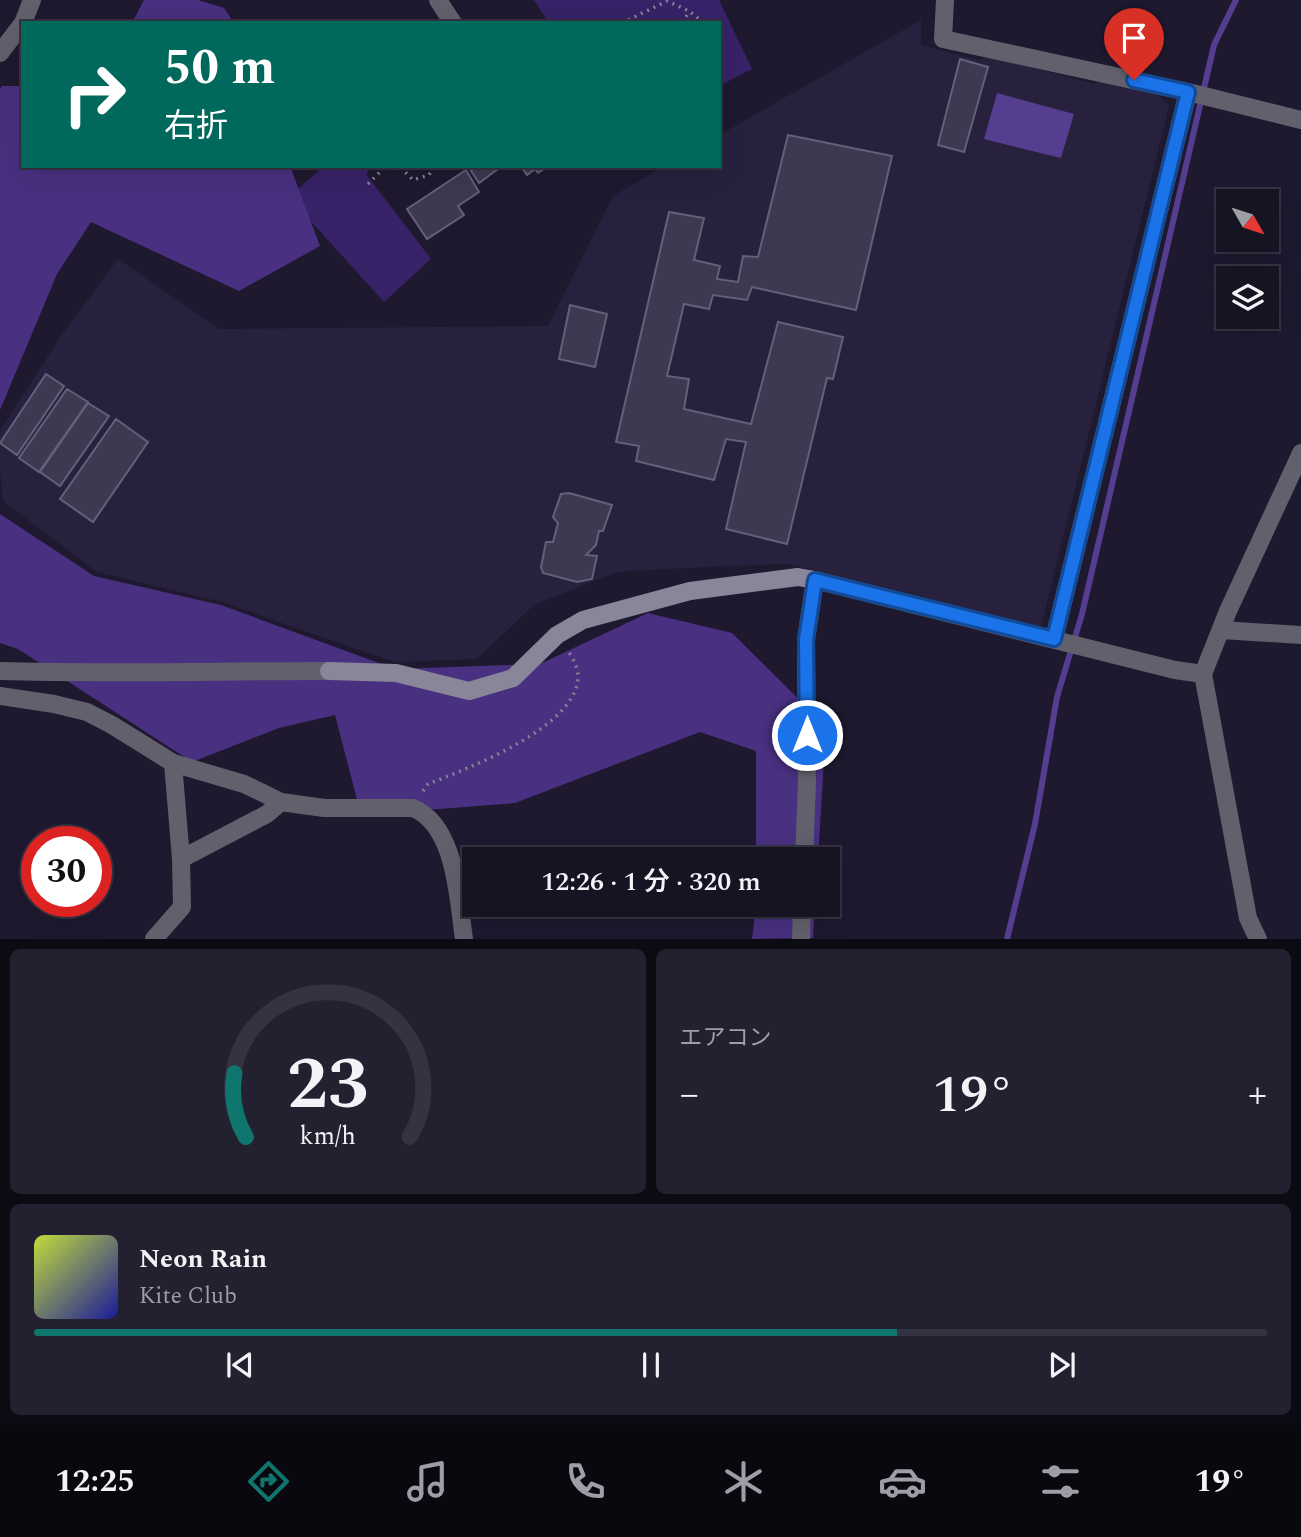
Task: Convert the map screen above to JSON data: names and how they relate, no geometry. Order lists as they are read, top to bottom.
{
  "north": "bottom right",
  "page": {
    "turn": ["50 m", "右折"],
    "limit": "30",
    "trip": "12:26 · 1 分 · 320 m",
    "tile": "エアコン",
    "heat": ["−", "19°", "+"],
    "song": ["Neon Rain", "Kite Club"],
    "tabs": ["12:25", "19°"],
    "gauge": ["23", "km/h"]
  }
}
